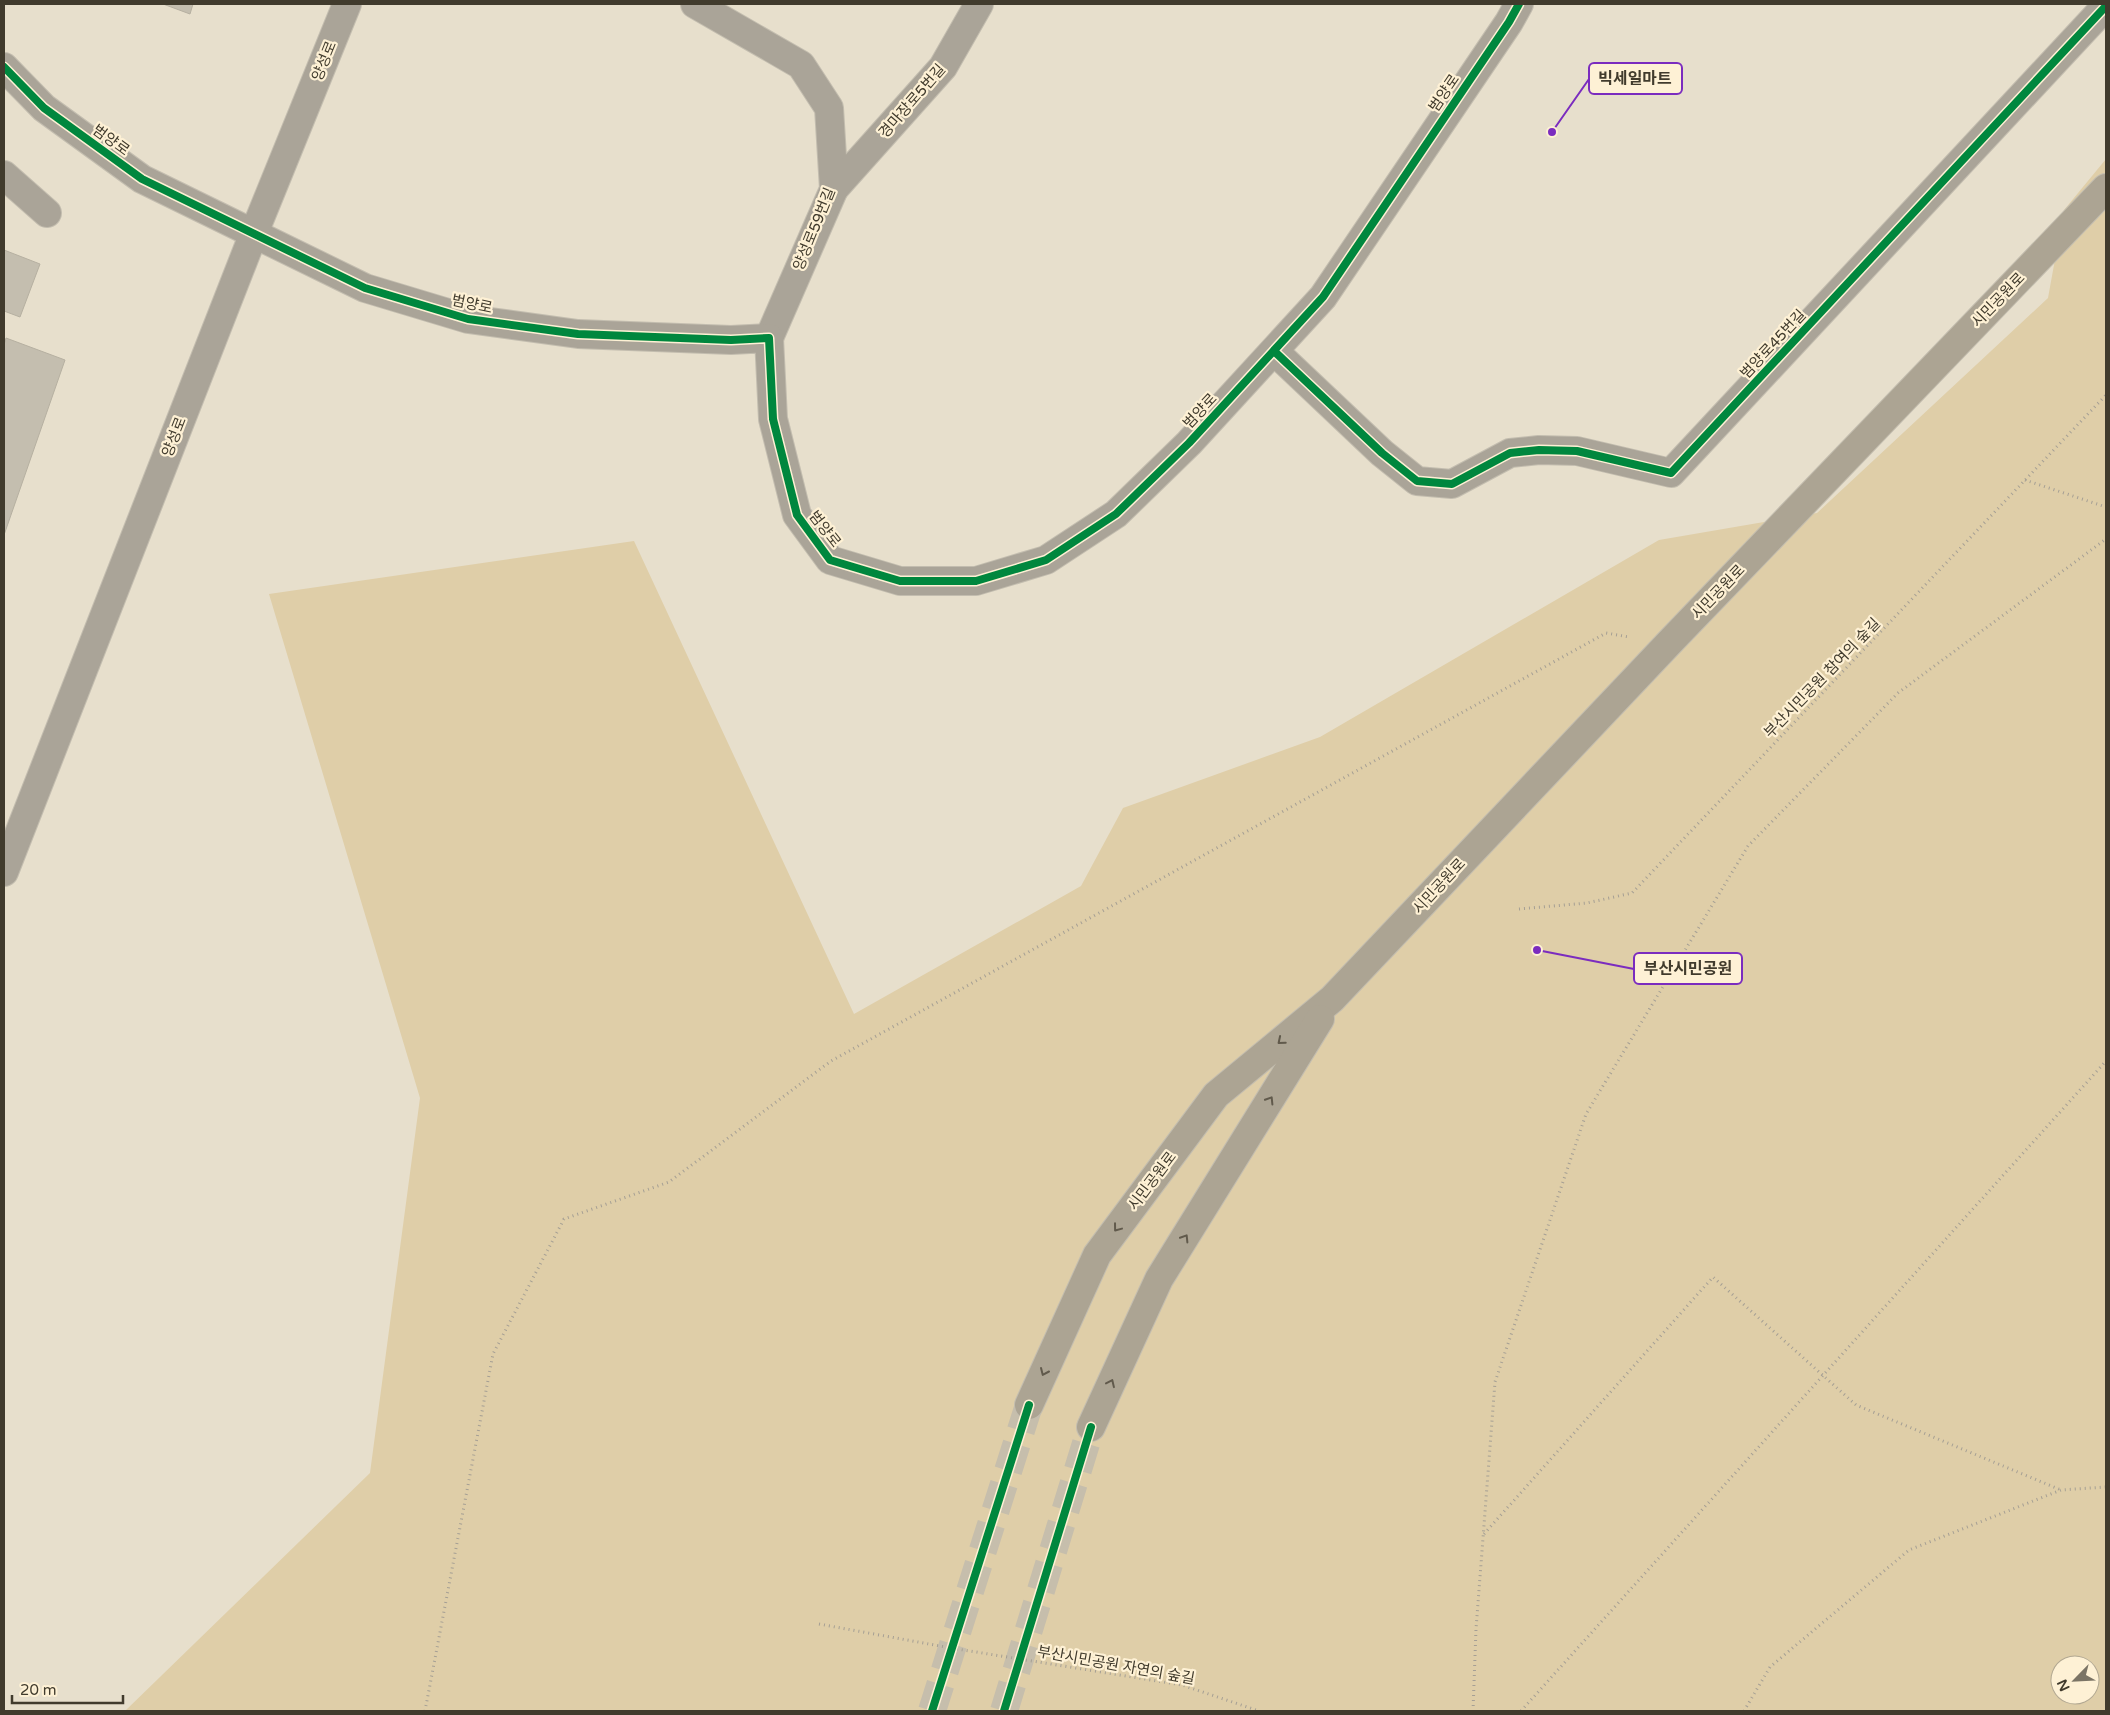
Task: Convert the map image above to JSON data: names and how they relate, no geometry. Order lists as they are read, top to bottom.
{
  "streets": {
    "main road": ["시민공원로"],
    "street": [
      "양성로",
      "범양로",
      "경마장로5번길",
      "양성로59번길",
      "범양로45번길"
    ],
    "path": ["부산시민공원 참여의 숲길", "부산시민공원 자연의 숲길"]
  },
  "crossings": [
    ["양성로", "범양로"],
    ["범양로", "양성로59번길"],
    ["범양로", "범양로45번길"],
    ["경마장로5번길", "양성로59번길"]
  ],
  "places": ["빅세일마트", "부산시민공원"],
  "scale_bar": "20 m",
  "north": "bottom left"
}
